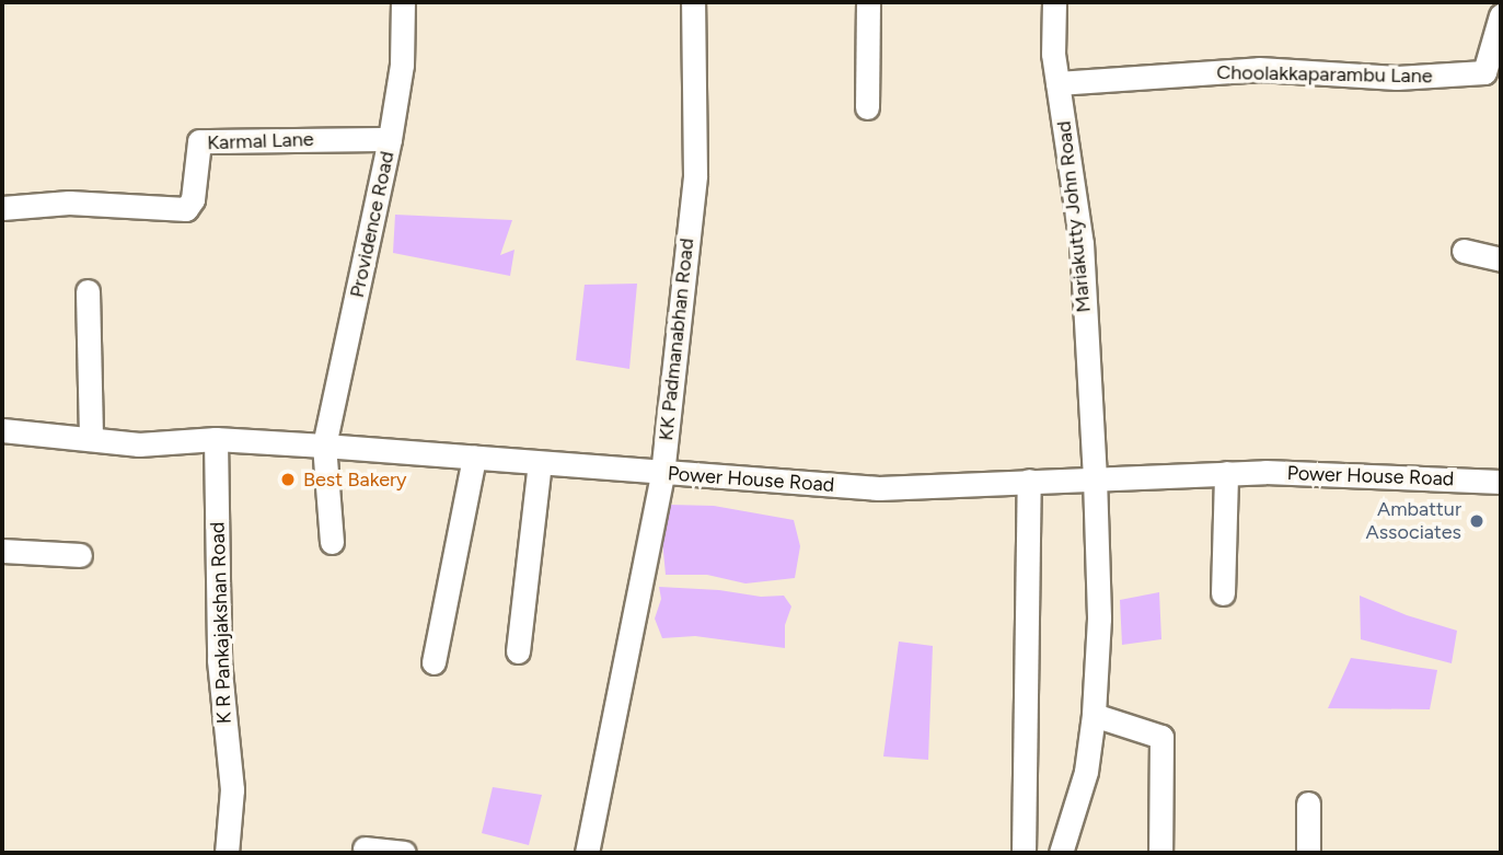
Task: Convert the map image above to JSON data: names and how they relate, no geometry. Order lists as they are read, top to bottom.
{
  "streets": {
    "street": [
      "Choolakkaparambu Lane",
      "Karmal Lane",
      "Mariakutty John Road",
      "Providence Road",
      "KK Padmanabhan Road",
      "Power House Road",
      "K R Pankajakshan Road"
    ]
  },
  "crossings": [
    ["Choolakkaparambu Lane", "Mariakutty John Road"],
    ["Karmal Lane", "Providence Road"],
    ["Mariakutty John Road", "Power House Road"],
    ["Providence Road", "Power House Road"],
    ["KK Padmanabhan Road", "Power House Road"],
    ["Power House Road", "K R Pankajakshan Road"]
  ],
  "places": ["Best Bakery", "Ambattur Associates"]
}
